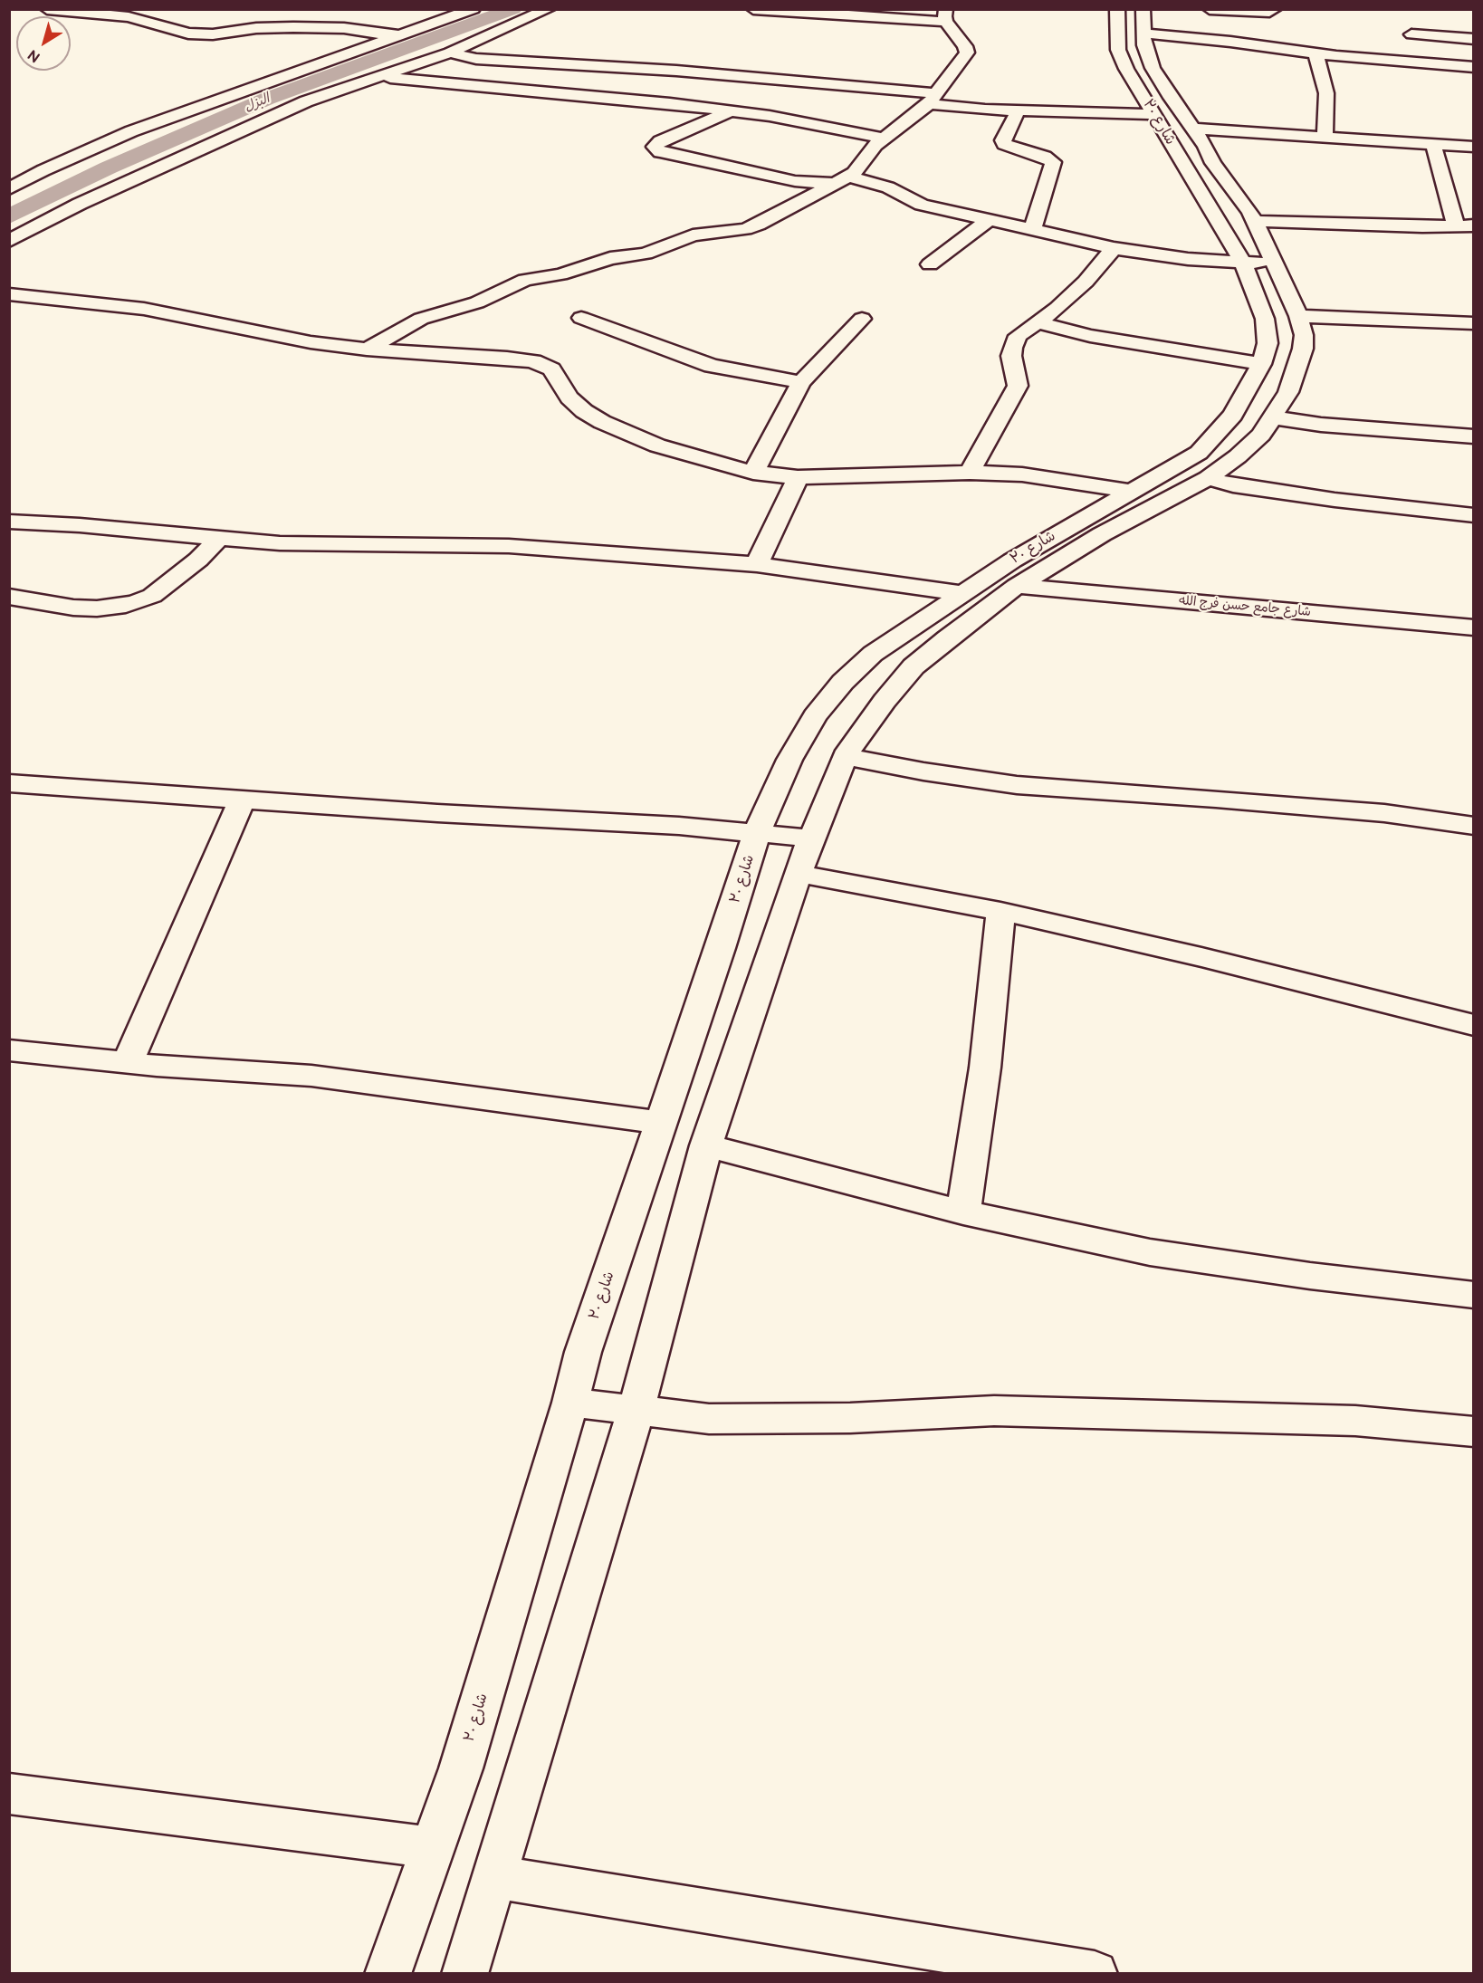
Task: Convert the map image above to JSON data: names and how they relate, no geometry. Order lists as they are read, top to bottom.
{
  "streets": {
    "street": ["شارع ٣٠", "شارع جامع حسن فرج الله"]
  },
  "crossings": [
    ["شارع ٣٠", "شارع جامع حسن فرج الله"]
  ],
  "water": ["البزل"],
  "north": "bottom left"
}
